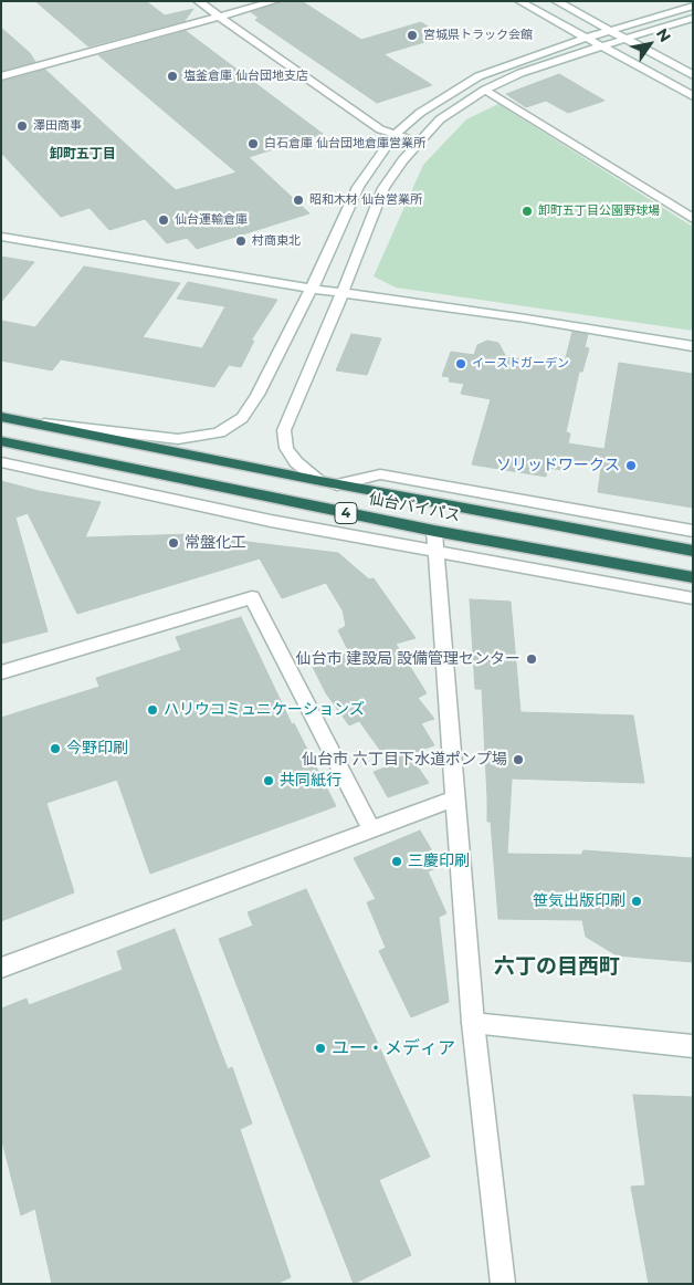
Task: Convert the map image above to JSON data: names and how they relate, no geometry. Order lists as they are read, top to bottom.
{
  "streets": {
    "highway": ["仙台バイパス", "4"]
  },
  "districts": ["卸町五丁目", "六丁の目西町"],
  "places": [
    "宮城県トラック会館",
    "塩釜倉庫 仙台団地支店",
    "澤田商事",
    "白石倉庫 仙台団地倉庫営業所",
    "昭和木材 仙台営業所",
    "卸町五丁目公園野球場",
    "仙台運輸倉庫",
    "村商東北",
    "イーストガーデン",
    "ソリッドワークス",
    "常盤化工",
    "仙台市 建設局 設備管理センター",
    "ハリウコミュニケーションズ",
    "今野印刷",
    "仙台市 六丁目下水道ポンプ場",
    "共同紙行",
    "三慶印刷",
    "笹気出版印刷",
    "ユー・メディア"
  ],
  "north": "top right"
}
